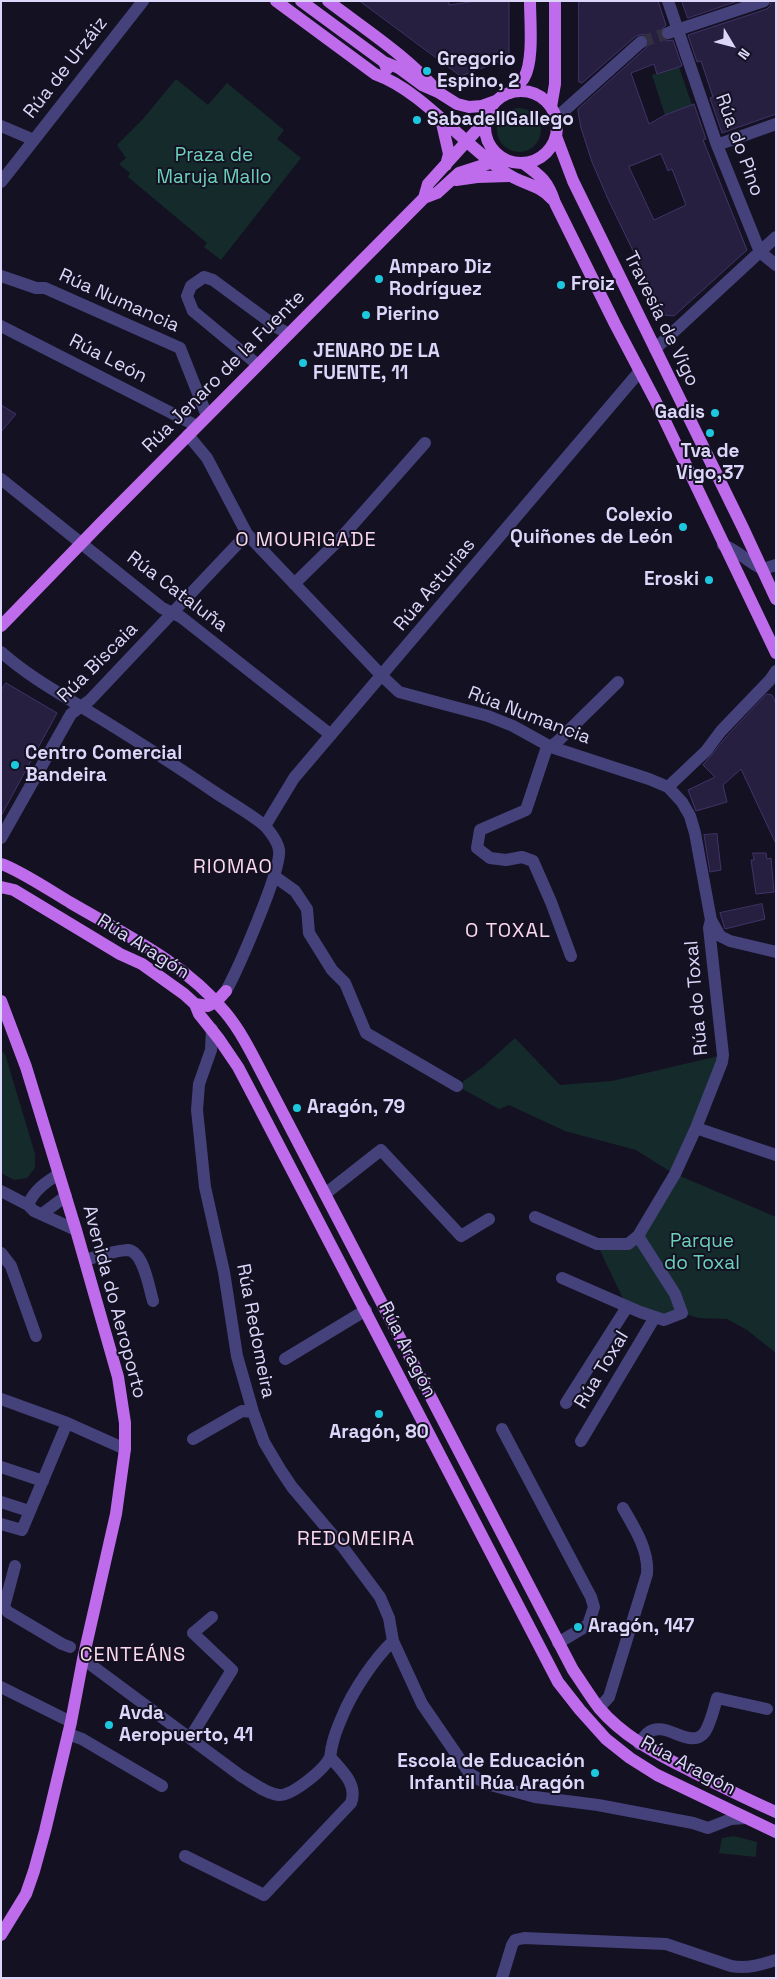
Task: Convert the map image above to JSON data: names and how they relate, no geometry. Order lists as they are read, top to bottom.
{
  "streets": {
    "main road": [
      "Travesía de Vigo",
      "Rúa Jenaro de la Fuente",
      "Rúa Aragón",
      "Avenida do Aeroporto"
    ],
    "street": [
      "Rúa de Urzáiz",
      "Rúa do Pino",
      "Rúa Numancia",
      "Rúa León",
      "Rúa Asturias",
      "Rúa Cataluña",
      "Rúa Biscaia",
      "Rúa do Toxal",
      "Rúa Redomeira",
      "Rúa Toxal"
    ]
  },
  "crossings": [
    ["Rúa Numancia", "Rúa León"],
    ["Rúa Numancia", "Rúa Jenaro de la Fuente"],
    ["Rúa Numancia", "Rúa Asturias"],
    ["Rúa Numancia", "Rúa Biscaia"],
    ["Rúa Numancia", "Rúa do Toxal"],
    ["Travesía de Vigo", "Rúa Jenaro de la Fuente"],
    ["Rúa León", "Rúa Jenaro de la Fuente"],
    ["Rúa Jenaro de la Fuente", "Rúa Cataluña"],
    ["Rúa Asturias", "Rúa Cataluña"],
    ["Rúa Cataluña", "Rúa Biscaia"],
    ["Rúa Aragón", "Rúa Redomeira"],
    ["Rúa do Toxal", "Rúa Toxal"]
  ],
  "districts": [
    "O MOURIGADE",
    "RIOMAO",
    "O TOXAL",
    "REDOMEIRA",
    "CENTEÁNS"
  ],
  "parks": ["Praza de Maruja Mallo", "Parque do Toxal"],
  "places": [
    "Gregorio Espino, 2",
    "SabadellGallego",
    "Amparo Diz Rodríguez",
    "Froiz",
    "Pierino",
    "JENARO DE LA FUENTE, 11",
    "Gadis",
    "Tva de Vigo,37",
    "Colexio Quiñones de León",
    "Eroski",
    "Centro Comercial Bandeira",
    "Aragón, 79",
    "Aragón, 80",
    "Aragón, 147",
    "Avda Aeropuerto, 41",
    "Escola de Educación Infantil Rúa Aragón"
  ],
  "north": "bottom right"
}
